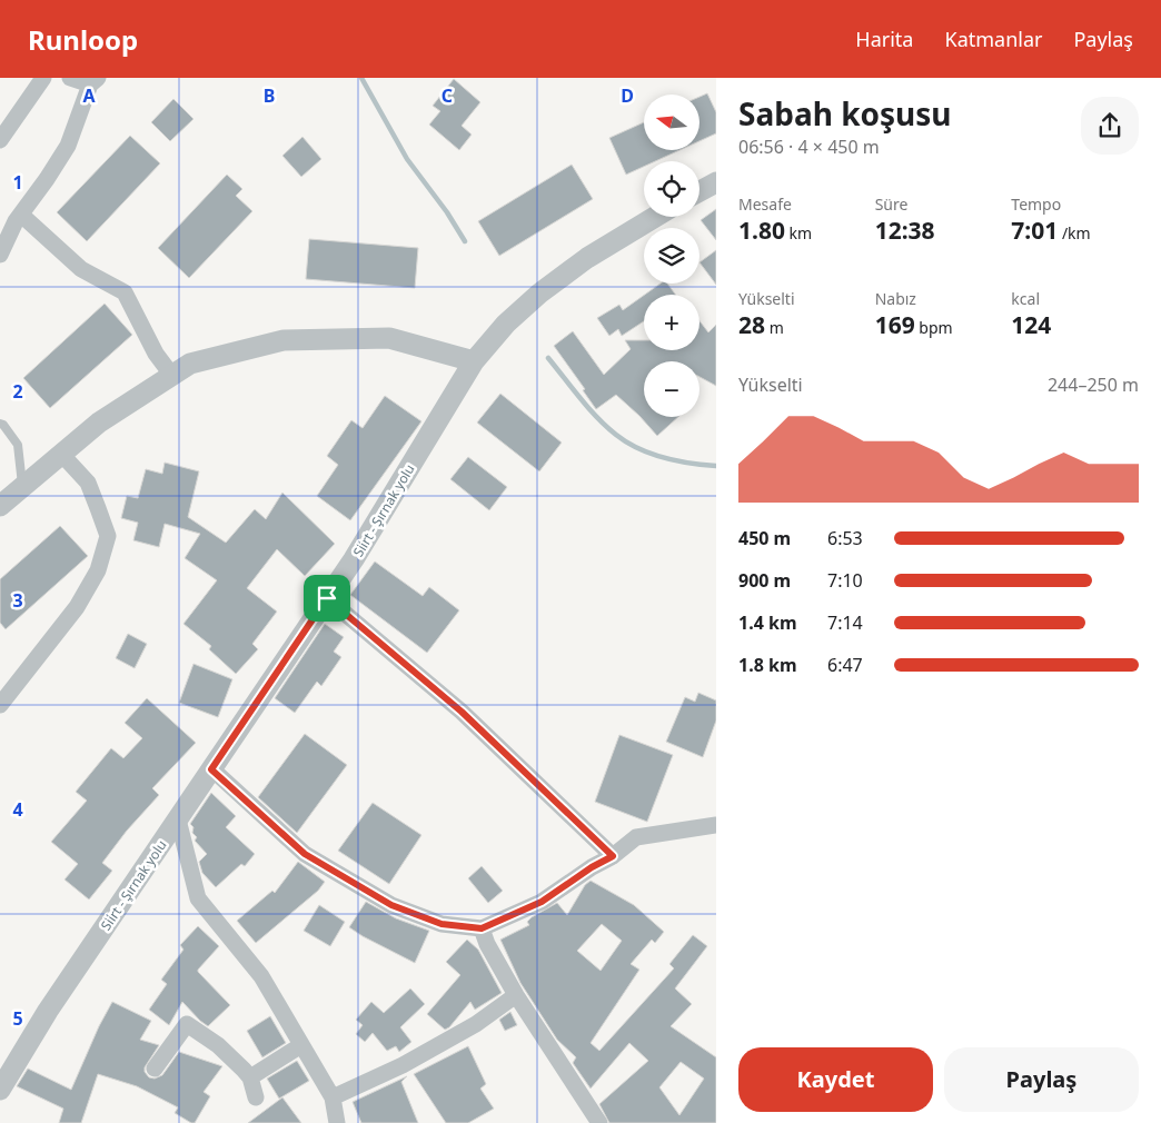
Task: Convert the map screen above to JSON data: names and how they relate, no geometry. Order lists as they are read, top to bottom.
{
  "streets": {
    "street": ["Siirt - Şırnak yolu"]
  },
  "north": "left",
  "page": {
    "header": "Runloop",
    "nav": ["Harita", "Katmanlar", "Paylaş"],
    "heading": ["Sabah koşusu", "06:56 · 4 × 450 m"],
    "map_buttons": ["+", "−"],
    "stats": [
      ["Mesafe", "1.80 km"],
      ["Süre", "12:38"],
      ["Tempo", "7:01 /km"],
      ["Yükselti", "28 m"],
      ["Nabız", "169 bpm"],
      ["kcal", "124"]
    ],
    "chart": ["Yükselti", "244–250 m"],
    "list": [
      {
        "name": "450 m",
        "note": "6:53"
      },
      {
        "name": "900 m",
        "note": "7:10"
      },
      {
        "name": "1.4 km",
        "note": "7:14"
      },
      {
        "name": "1.8 km",
        "note": "6:47"
      }
    ],
    "buttons": ["Kaydet", "Paylaş"]
  },
  "grid": {
    "columns": [
      "A",
      "B",
      "C",
      "D"
    ],
    "rows": [
      "1",
      "2",
      "3",
      "4",
      "5"
    ]
  }
}
